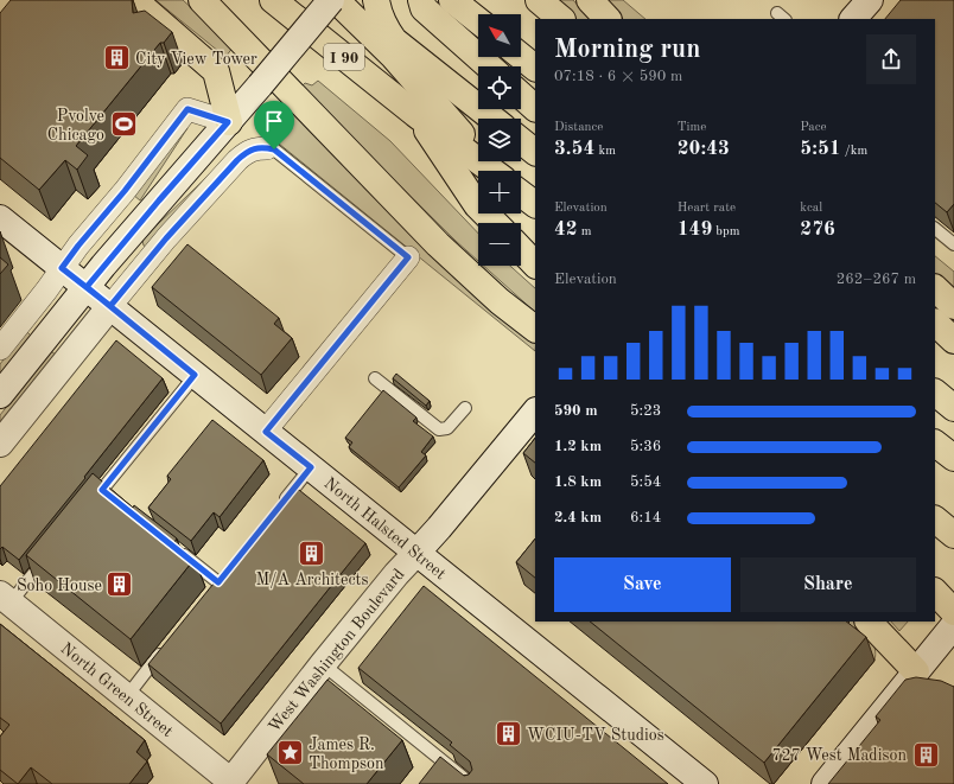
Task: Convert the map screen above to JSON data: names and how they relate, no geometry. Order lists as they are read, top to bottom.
{
  "streets": {
    "highway": ["I 90"],
    "main road": ["North Halsted Street", "West Washington Boulevard", "North Green Street"]
  },
  "crossings": [
    ["North Halsted Street", "West Washington Boulevard"],
    ["West Washington Boulevard", "North Green Street"]
  ],
  "places": {
    "building": [
      "City View Tower",
      "M/A Architects",
      "Soho House",
      "WCIU-TV Studios",
      "727 West Madison"
    ],
    "sports": ["Pvolve Chicago"],
    "place": ["James R. Thompson"]
  },
  "north": "top left",
  "page": {
    "map_buttons": ["+", "−"],
    "heading": ["Morning run", "07:18 · 6 × 590 m"],
    "stats": [
      ["Distance", "3.54 km"],
      ["Time", "20:43"],
      ["Pace", "5:51 /km"],
      ["Elevation", "42 m"],
      ["Heart rate", "149 bpm"],
      ["kcal", "276"]
    ],
    "chart": ["Elevation", "262–267 m"],
    "list": [
      {
        "name": "590 m",
        "note": "5:23"
      },
      {
        "name": "1.2 km",
        "note": "5:36"
      },
      {
        "name": "1.8 km",
        "note": "5:54"
      },
      {
        "name": "2.4 km",
        "note": "6:14"
      }
    ],
    "buttons": ["Save", "Share"]
  }
}
